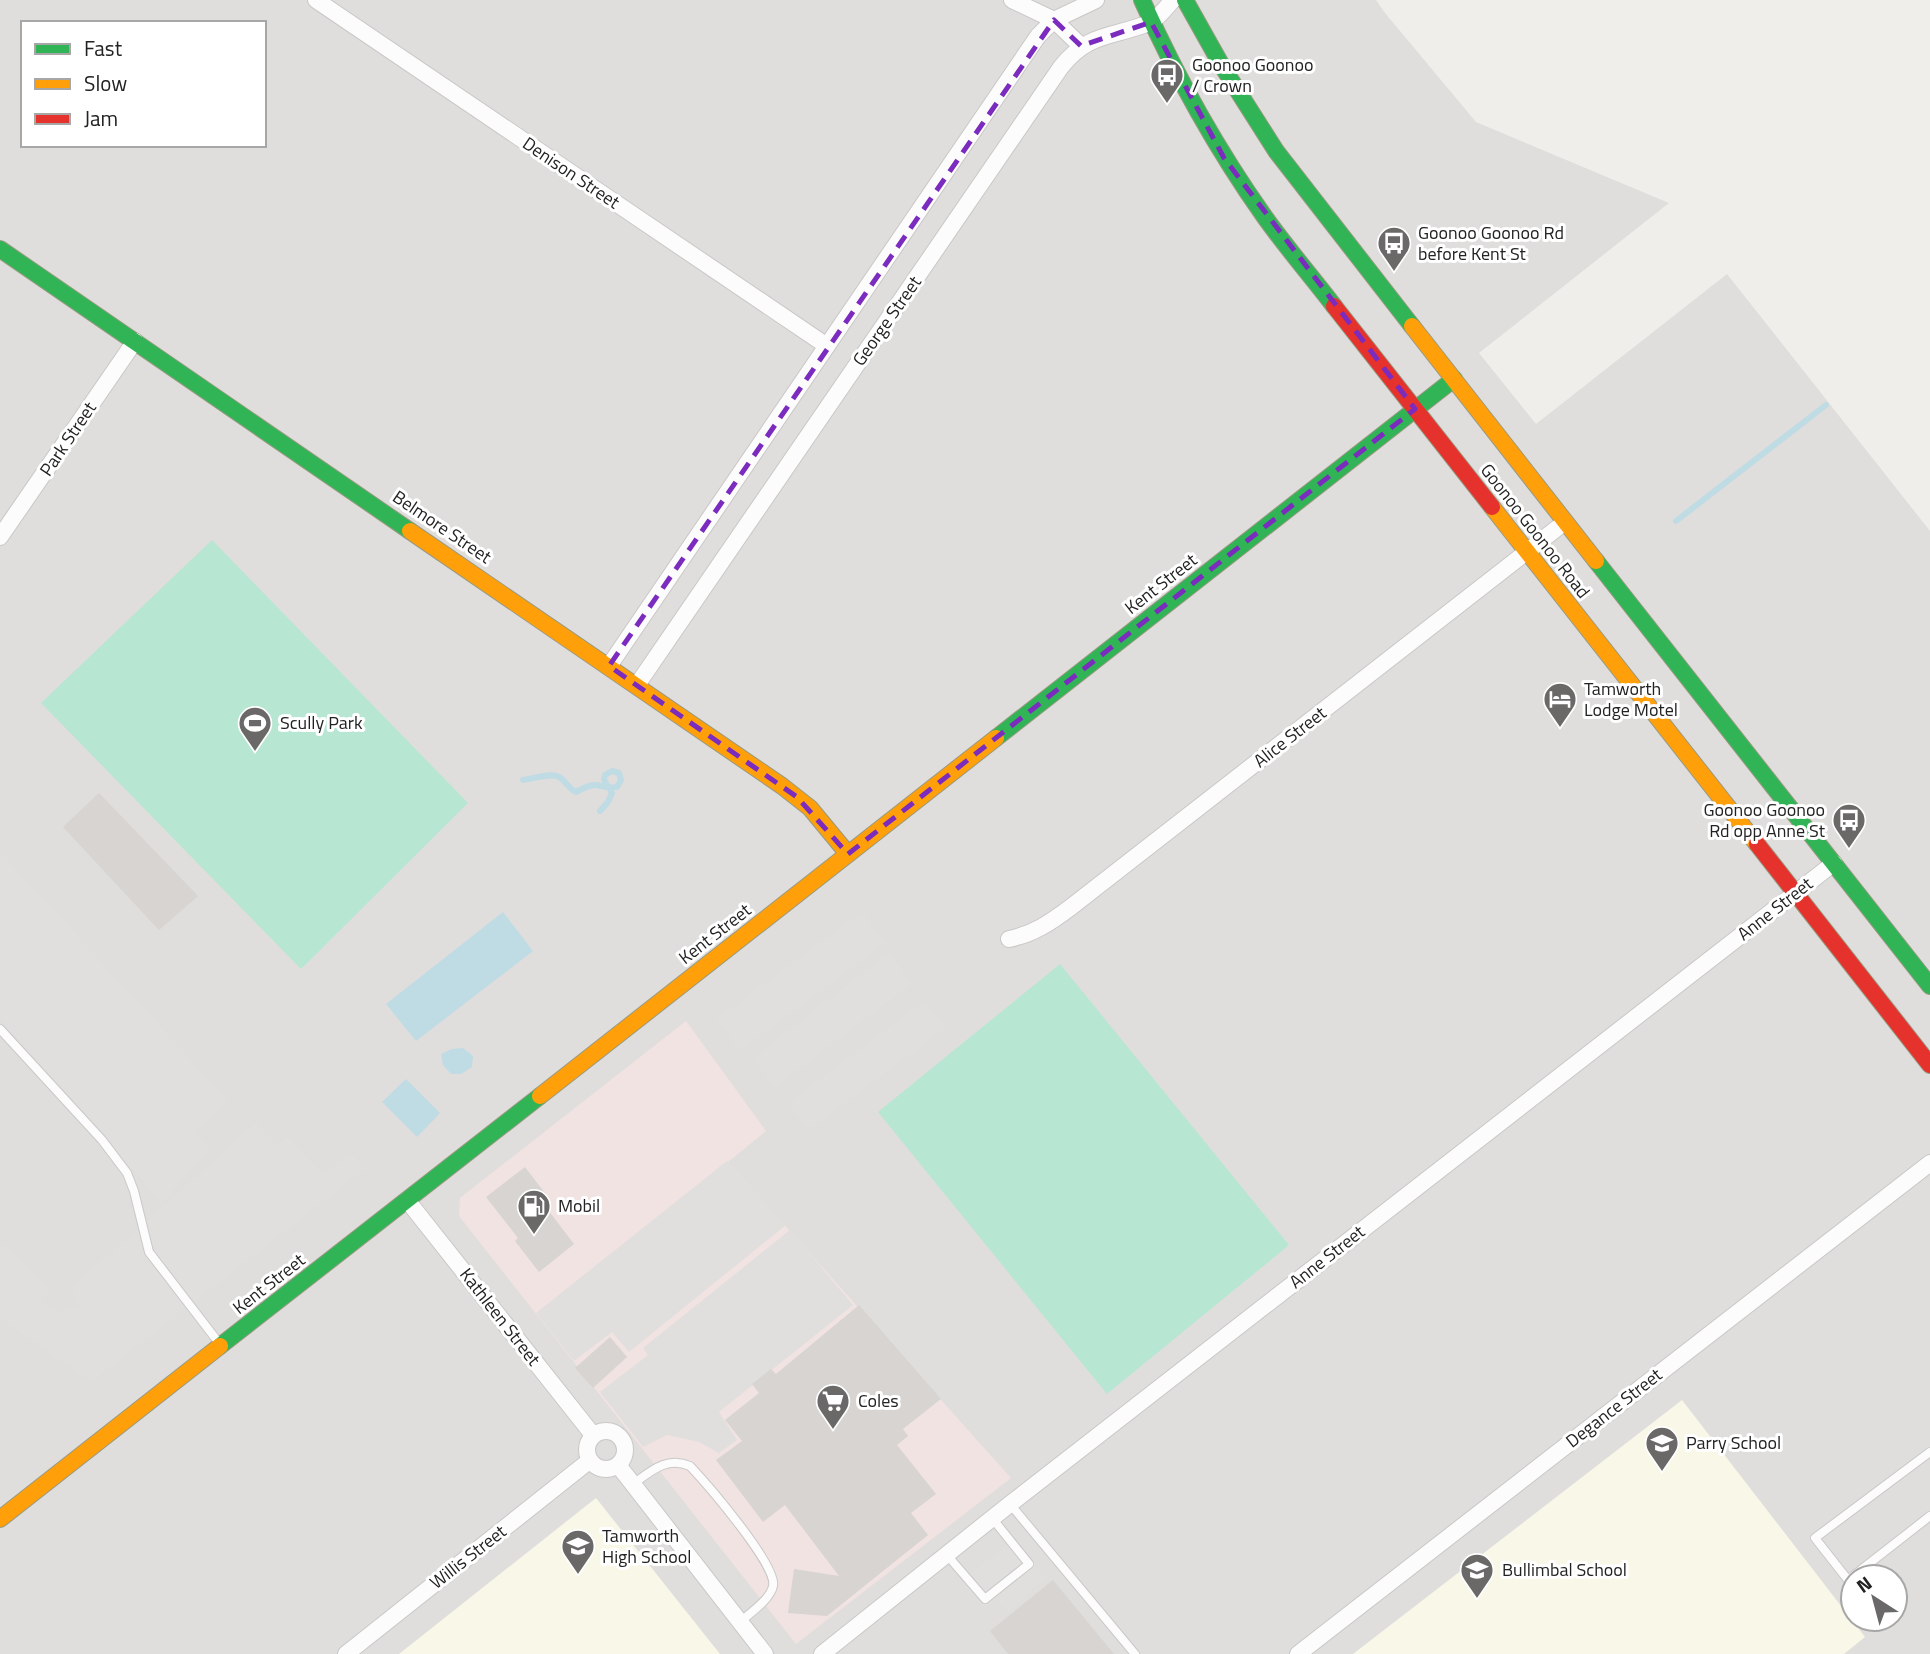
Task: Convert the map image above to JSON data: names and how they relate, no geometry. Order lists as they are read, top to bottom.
{
  "streets": {
    "street": [
      "Denison Street",
      "George Street",
      "Park Street",
      "Belmore Street",
      "Goonoo Goonoo Road",
      "Kent Street",
      "Alice Street",
      "Anne Street",
      "Kathleen Street",
      "Degance Street",
      "Willis Street"
    ]
  },
  "crossings": [
    ["Denison Street", "George Street"],
    ["George Street", "Belmore Street"],
    ["George Street", "Goonoo Goonoo Road"],
    ["Park Street", "Belmore Street"],
    ["Belmore Street", "Kent Street"],
    ["Goonoo Goonoo Road", "Kent Street"],
    ["Goonoo Goonoo Road", "Alice Street"],
    ["Goonoo Goonoo Road", "Anne Street"],
    ["Kent Street", "Kathleen Street"],
    ["Kathleen Street", "Willis Street"]
  ],
  "places": {
    "bus stop": ["Goonoo Goonoo / Crown", "Goonoo Goonoo Rd before Kent St", "Goonoo Goonoo Rd opp Anne St"],
    "hotel": ["Tamworth Lodge Motel"],
    "sports": ["Scully Park"],
    "fuel station": ["Mobil"],
    "supermarket": ["Coles"],
    "school or university": ["Parry School", "Tamworth High School", "Bullimbal School"]
  },
  "legend": ["Fast", "Slow", "Jam"],
  "north": "top left"
}
